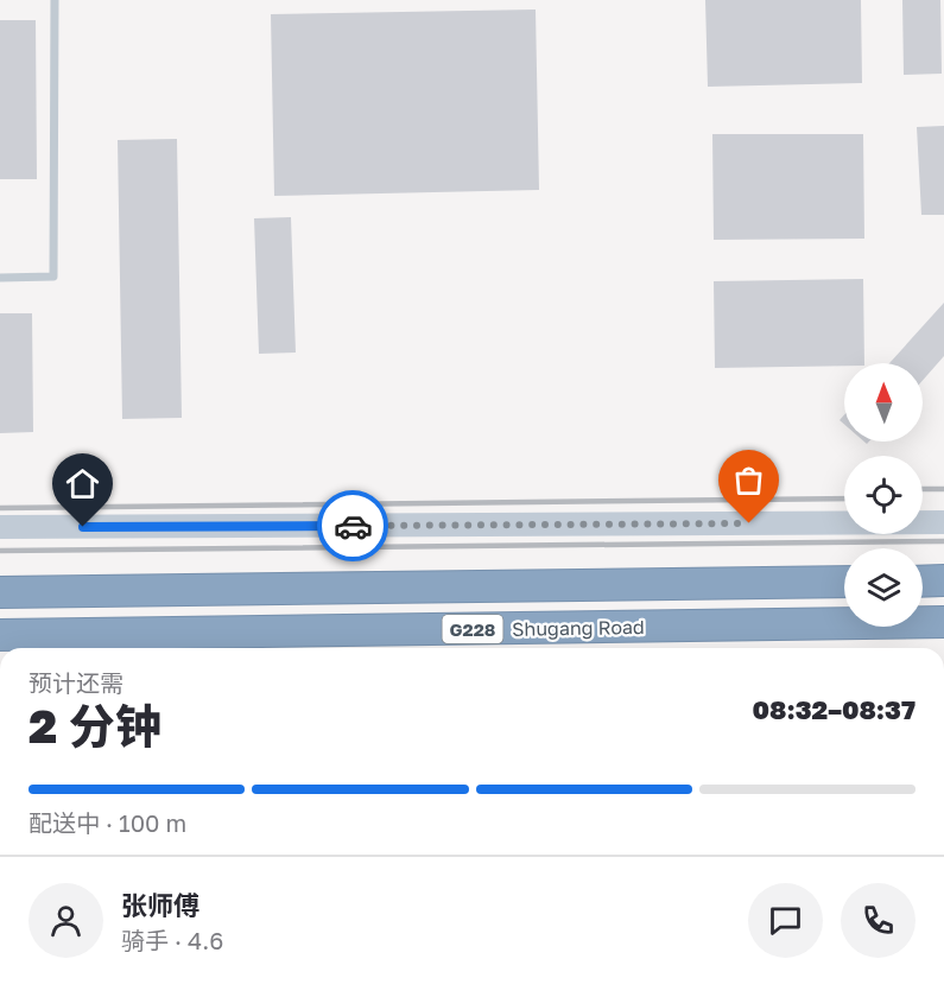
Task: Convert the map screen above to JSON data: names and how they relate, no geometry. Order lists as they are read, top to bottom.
{
  "streets": {
    "highway": ["Shugang Road", "G228"]
  },
  "north": "top",
  "page": {
    "heading": ["2 分钟", "预计还需", "08:32–08:37"],
    "panel": ["张师傅", "骑手 · 4.6"],
    "bar": "配送中 · 100 m"
  }
}
